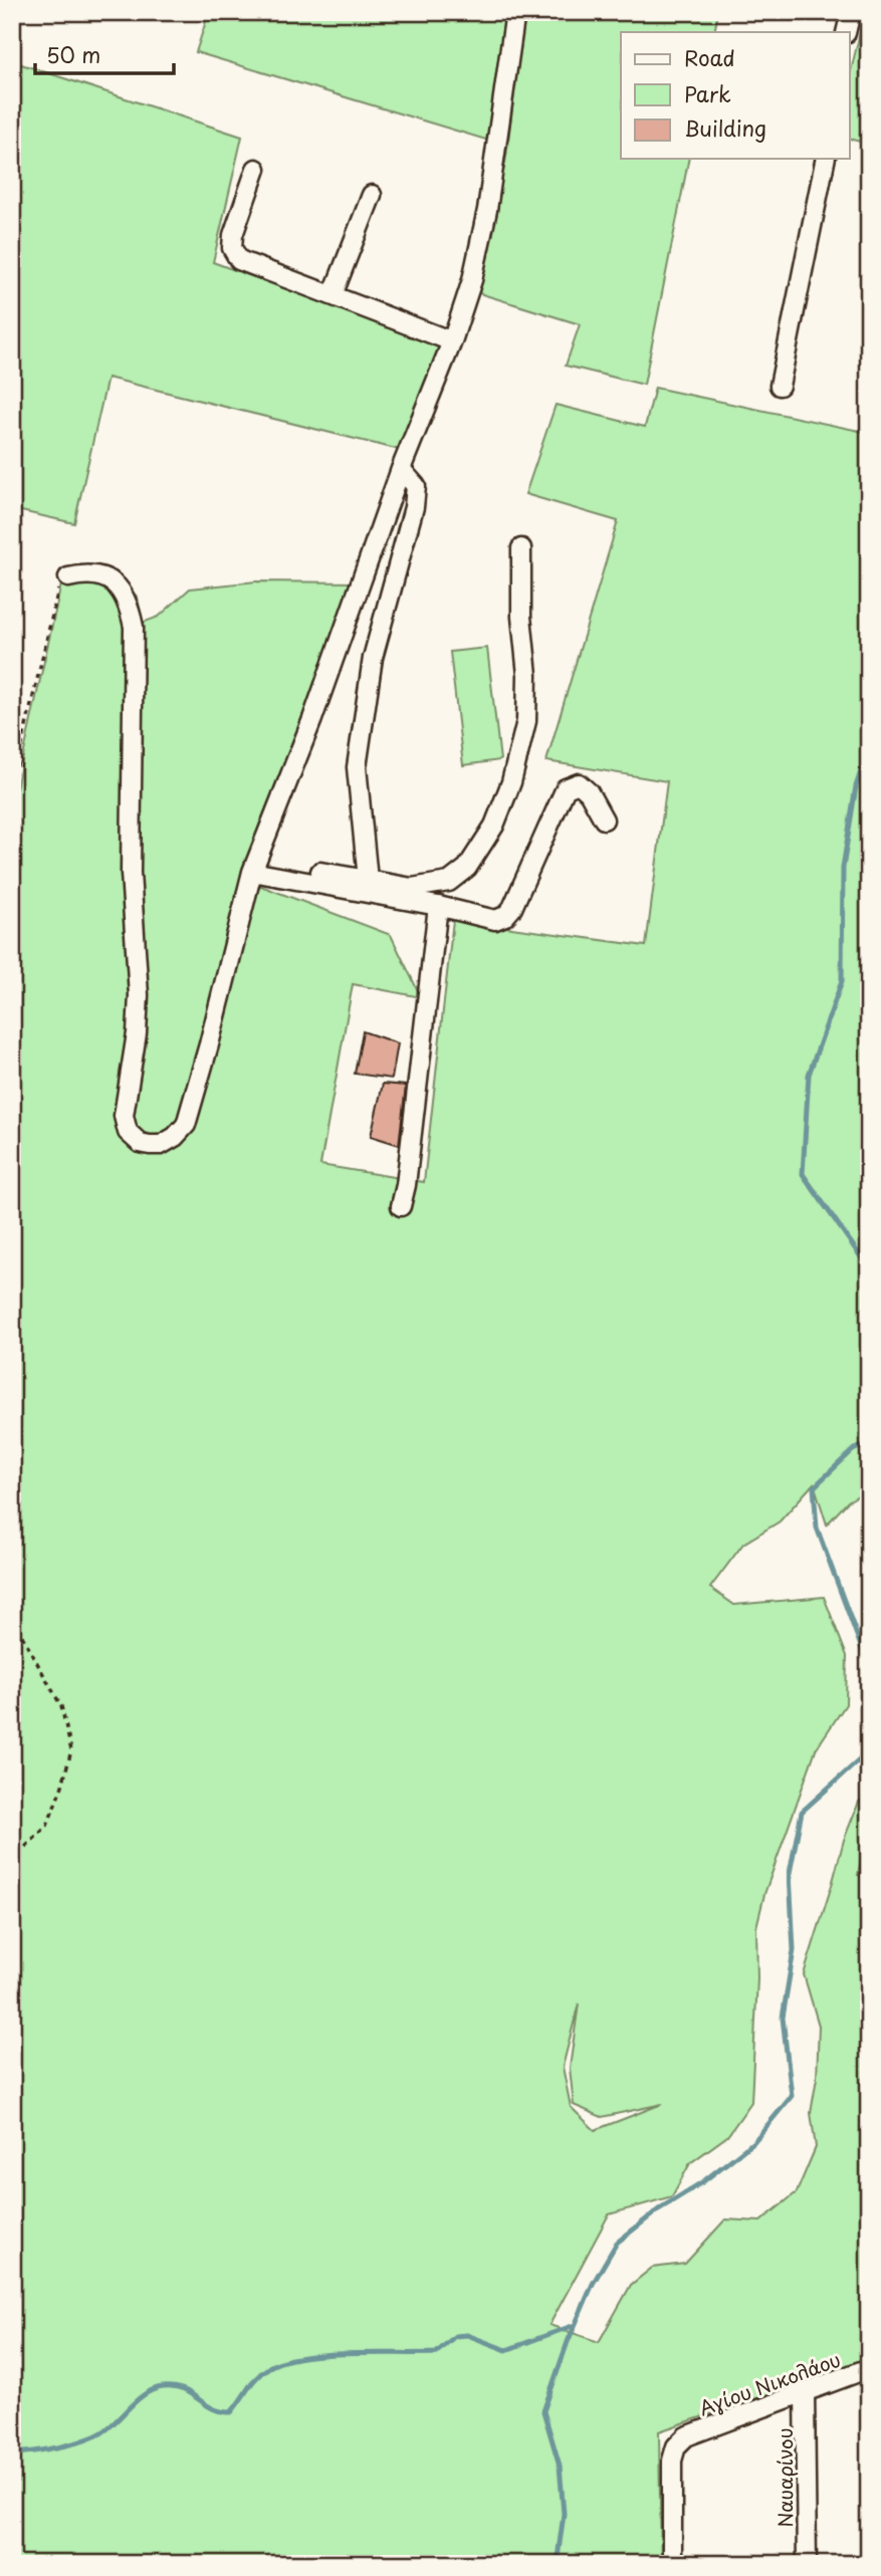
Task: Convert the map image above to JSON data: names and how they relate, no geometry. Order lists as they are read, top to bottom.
{
  "streets": {
    "street": ["Αγίου Νικολάου", "Ναυαρίνου"]
  },
  "crossings": [
    ["Αγίου Νικολάου", "Ναυαρίνου"]
  ],
  "legend": ["Road", "Park", "Building"],
  "scale_bar": "50 m"
}
